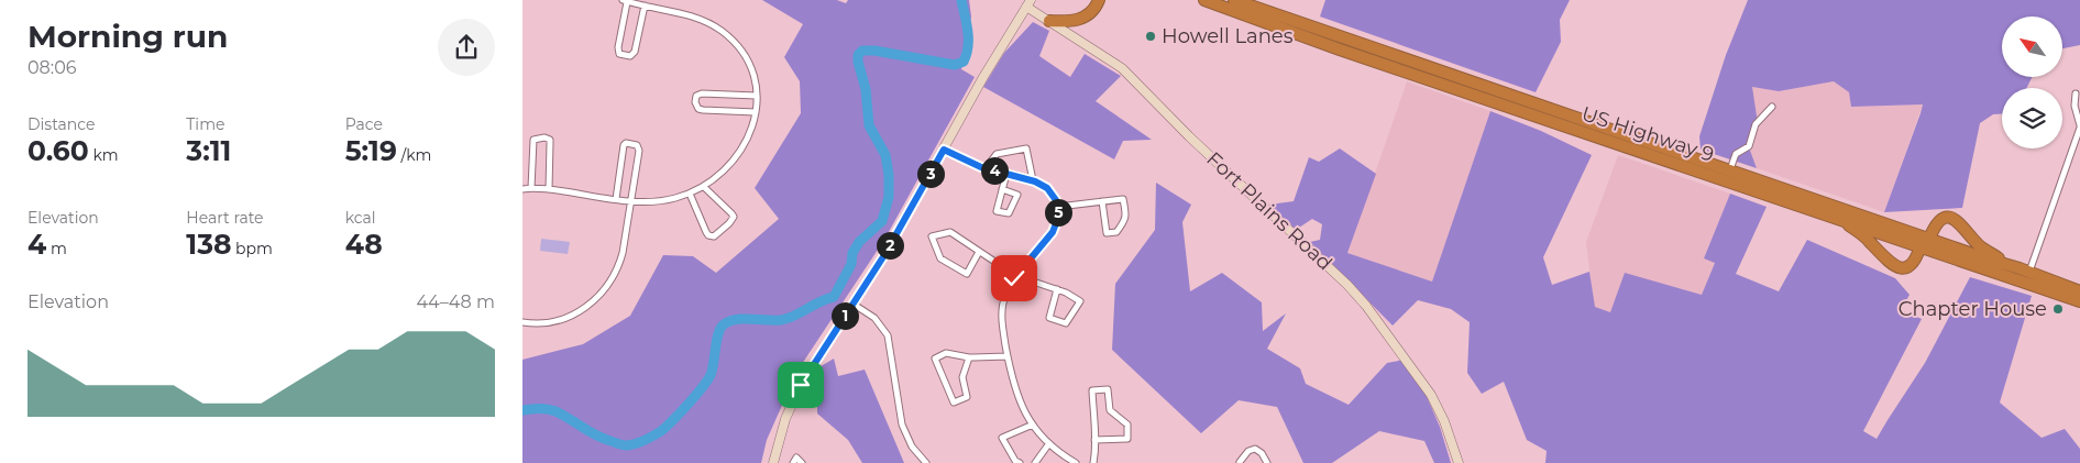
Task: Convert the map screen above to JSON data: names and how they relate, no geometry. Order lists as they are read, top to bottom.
{
  "streets": {
    "highway": ["US Highway 9"],
    "street": ["Fort Plains Road"]
  },
  "places": ["Howell Lanes", "Chapter House"],
  "north": "top left",
  "page": {
    "heading": ["Morning run", "08:06"],
    "stats": [
      ["Distance", "0.60 km"],
      ["Time", "3:11"],
      ["Pace", "5:19 /km"],
      ["Elevation", "4 m"],
      ["Heart rate", "138 bpm"],
      ["kcal", "48"]
    ],
    "pins": [
      "4",
      "3",
      "5",
      "2",
      "1"
    ],
    "chart": ["Elevation", "44–48 m"]
  }
}
